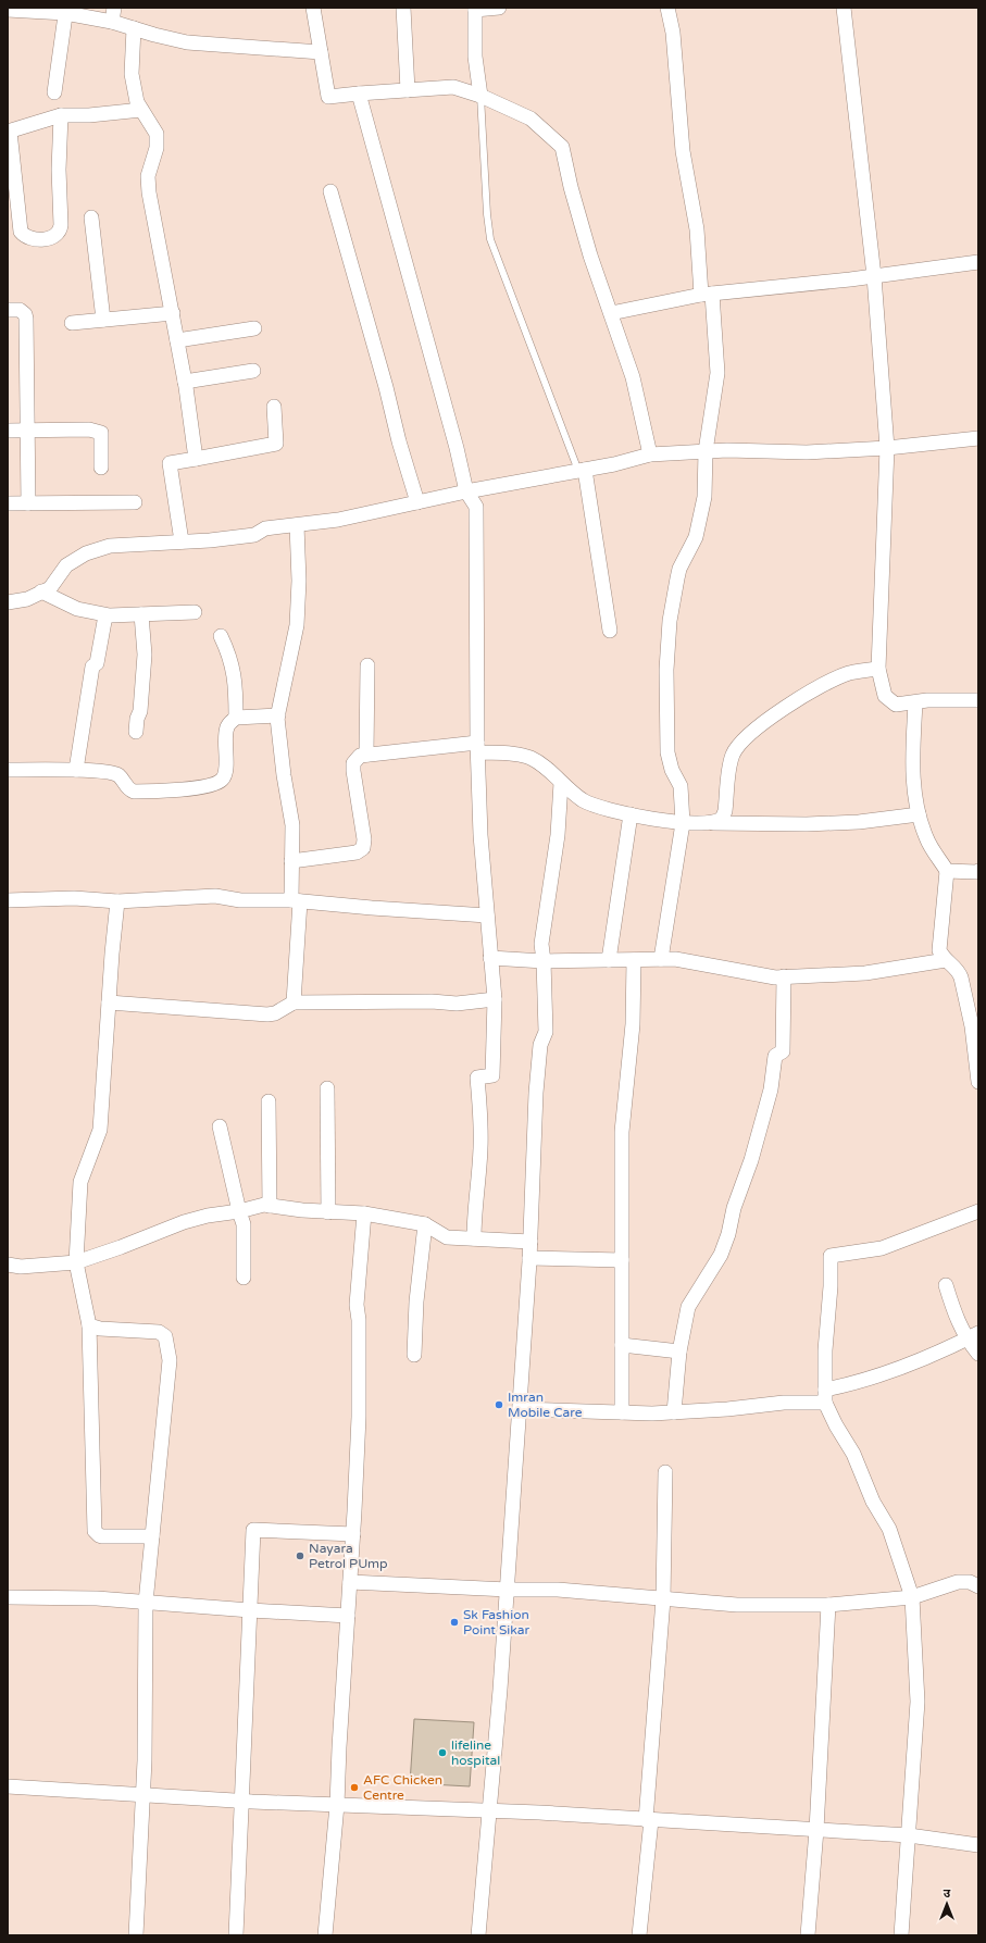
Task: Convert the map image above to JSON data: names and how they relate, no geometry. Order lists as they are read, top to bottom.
{
  "places": [
    "Imran Mobile Care",
    "Nayara Petrol PUmp",
    "Sk Fashion Point Sikar",
    "lifeline hospital",
    "AFC Chicken Centre"
  ],
  "north": "top"
}
